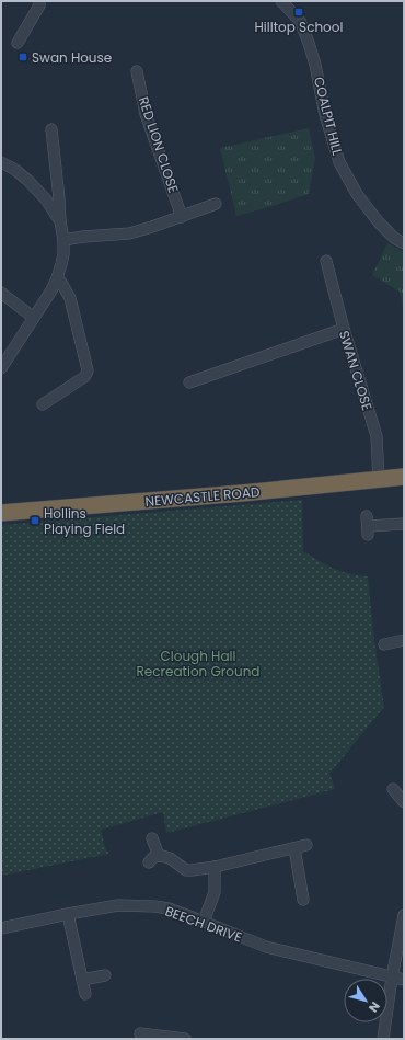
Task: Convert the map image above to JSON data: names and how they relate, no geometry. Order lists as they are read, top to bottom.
{
  "streets": {
    "highway": ["NEWCASTLE ROAD"],
    "street": [
      "COALPIT HILL",
      "RED LION CLOSE",
      "SWAN CLOSE",
      "BEECH DRIVE"
    ]
  },
  "crossings": [
    ["SWAN CLOSE", "NEWCASTLE ROAD"]
  ],
  "parks": ["Clough Hall Recreation Ground"],
  "places": {
    "transit": ["Hilltop School", "Swan House", "Hollins Playing Field"]
  },
  "north": "bottom right"
}
